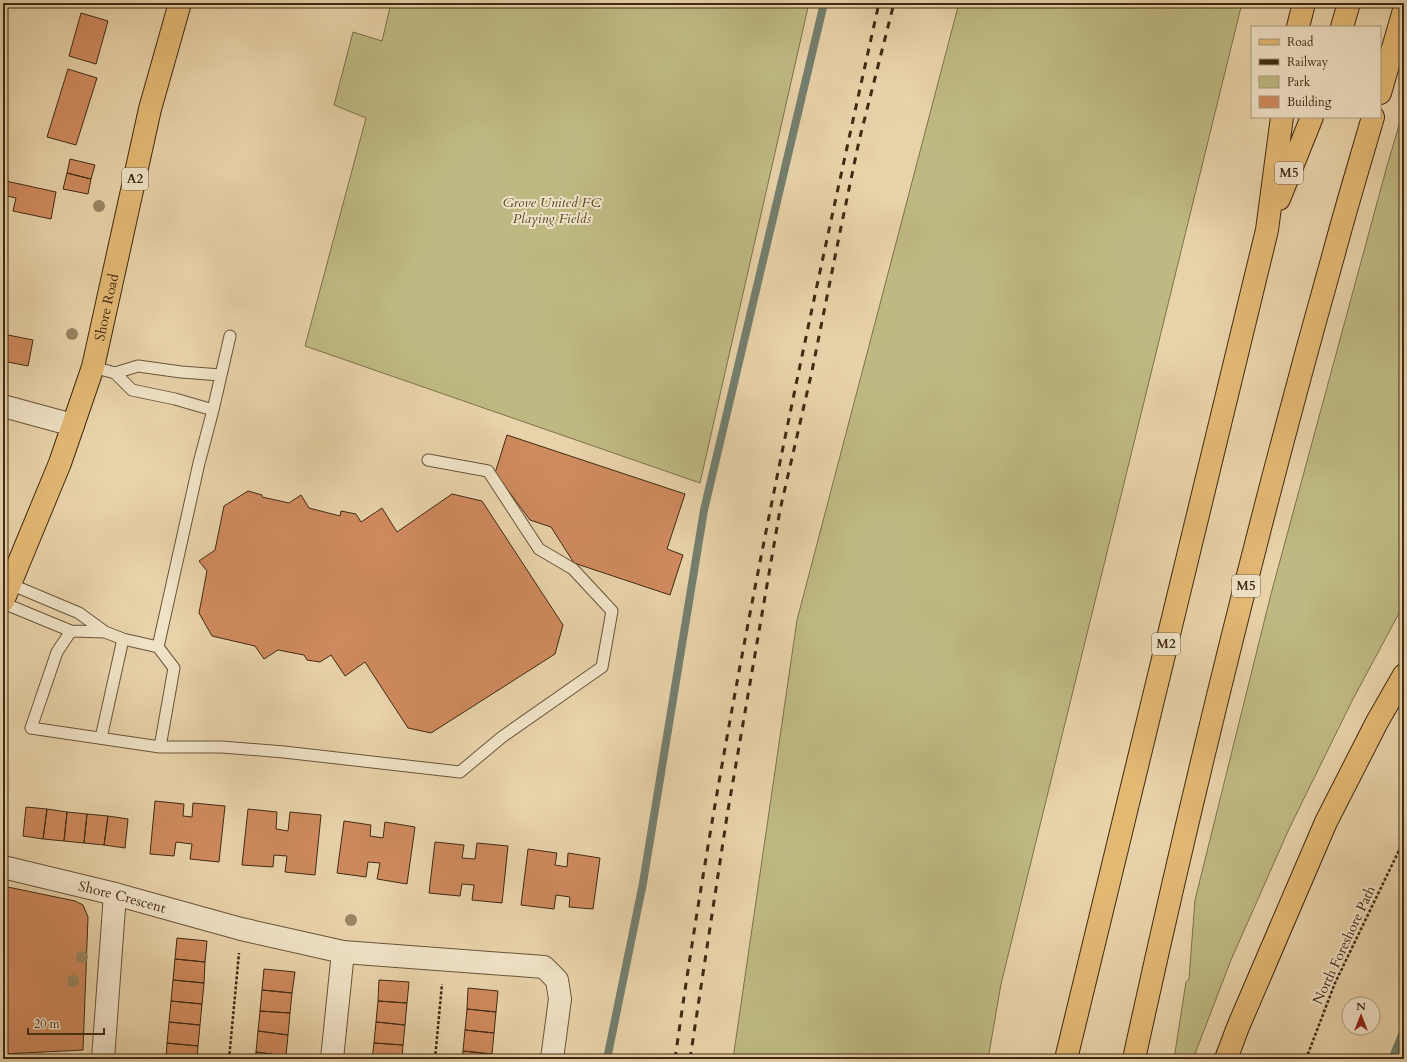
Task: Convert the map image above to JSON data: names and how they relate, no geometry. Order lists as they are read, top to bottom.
{
  "streets": {
    "main road": [
      "M5",
      "A2",
      "Shore Road",
      "M2"
    ],
    "street": ["Shore Crescent"],
    "path": ["North Foreshore Path"]
  },
  "crossings": [
    ["M5", "M2"]
  ],
  "parks": ["Grove United FC Playing Fields"],
  "legend": [
    "Road",
    "Railway",
    "Park",
    "Building"
  ],
  "scale_bar": "20 m",
  "north": "top"
}
